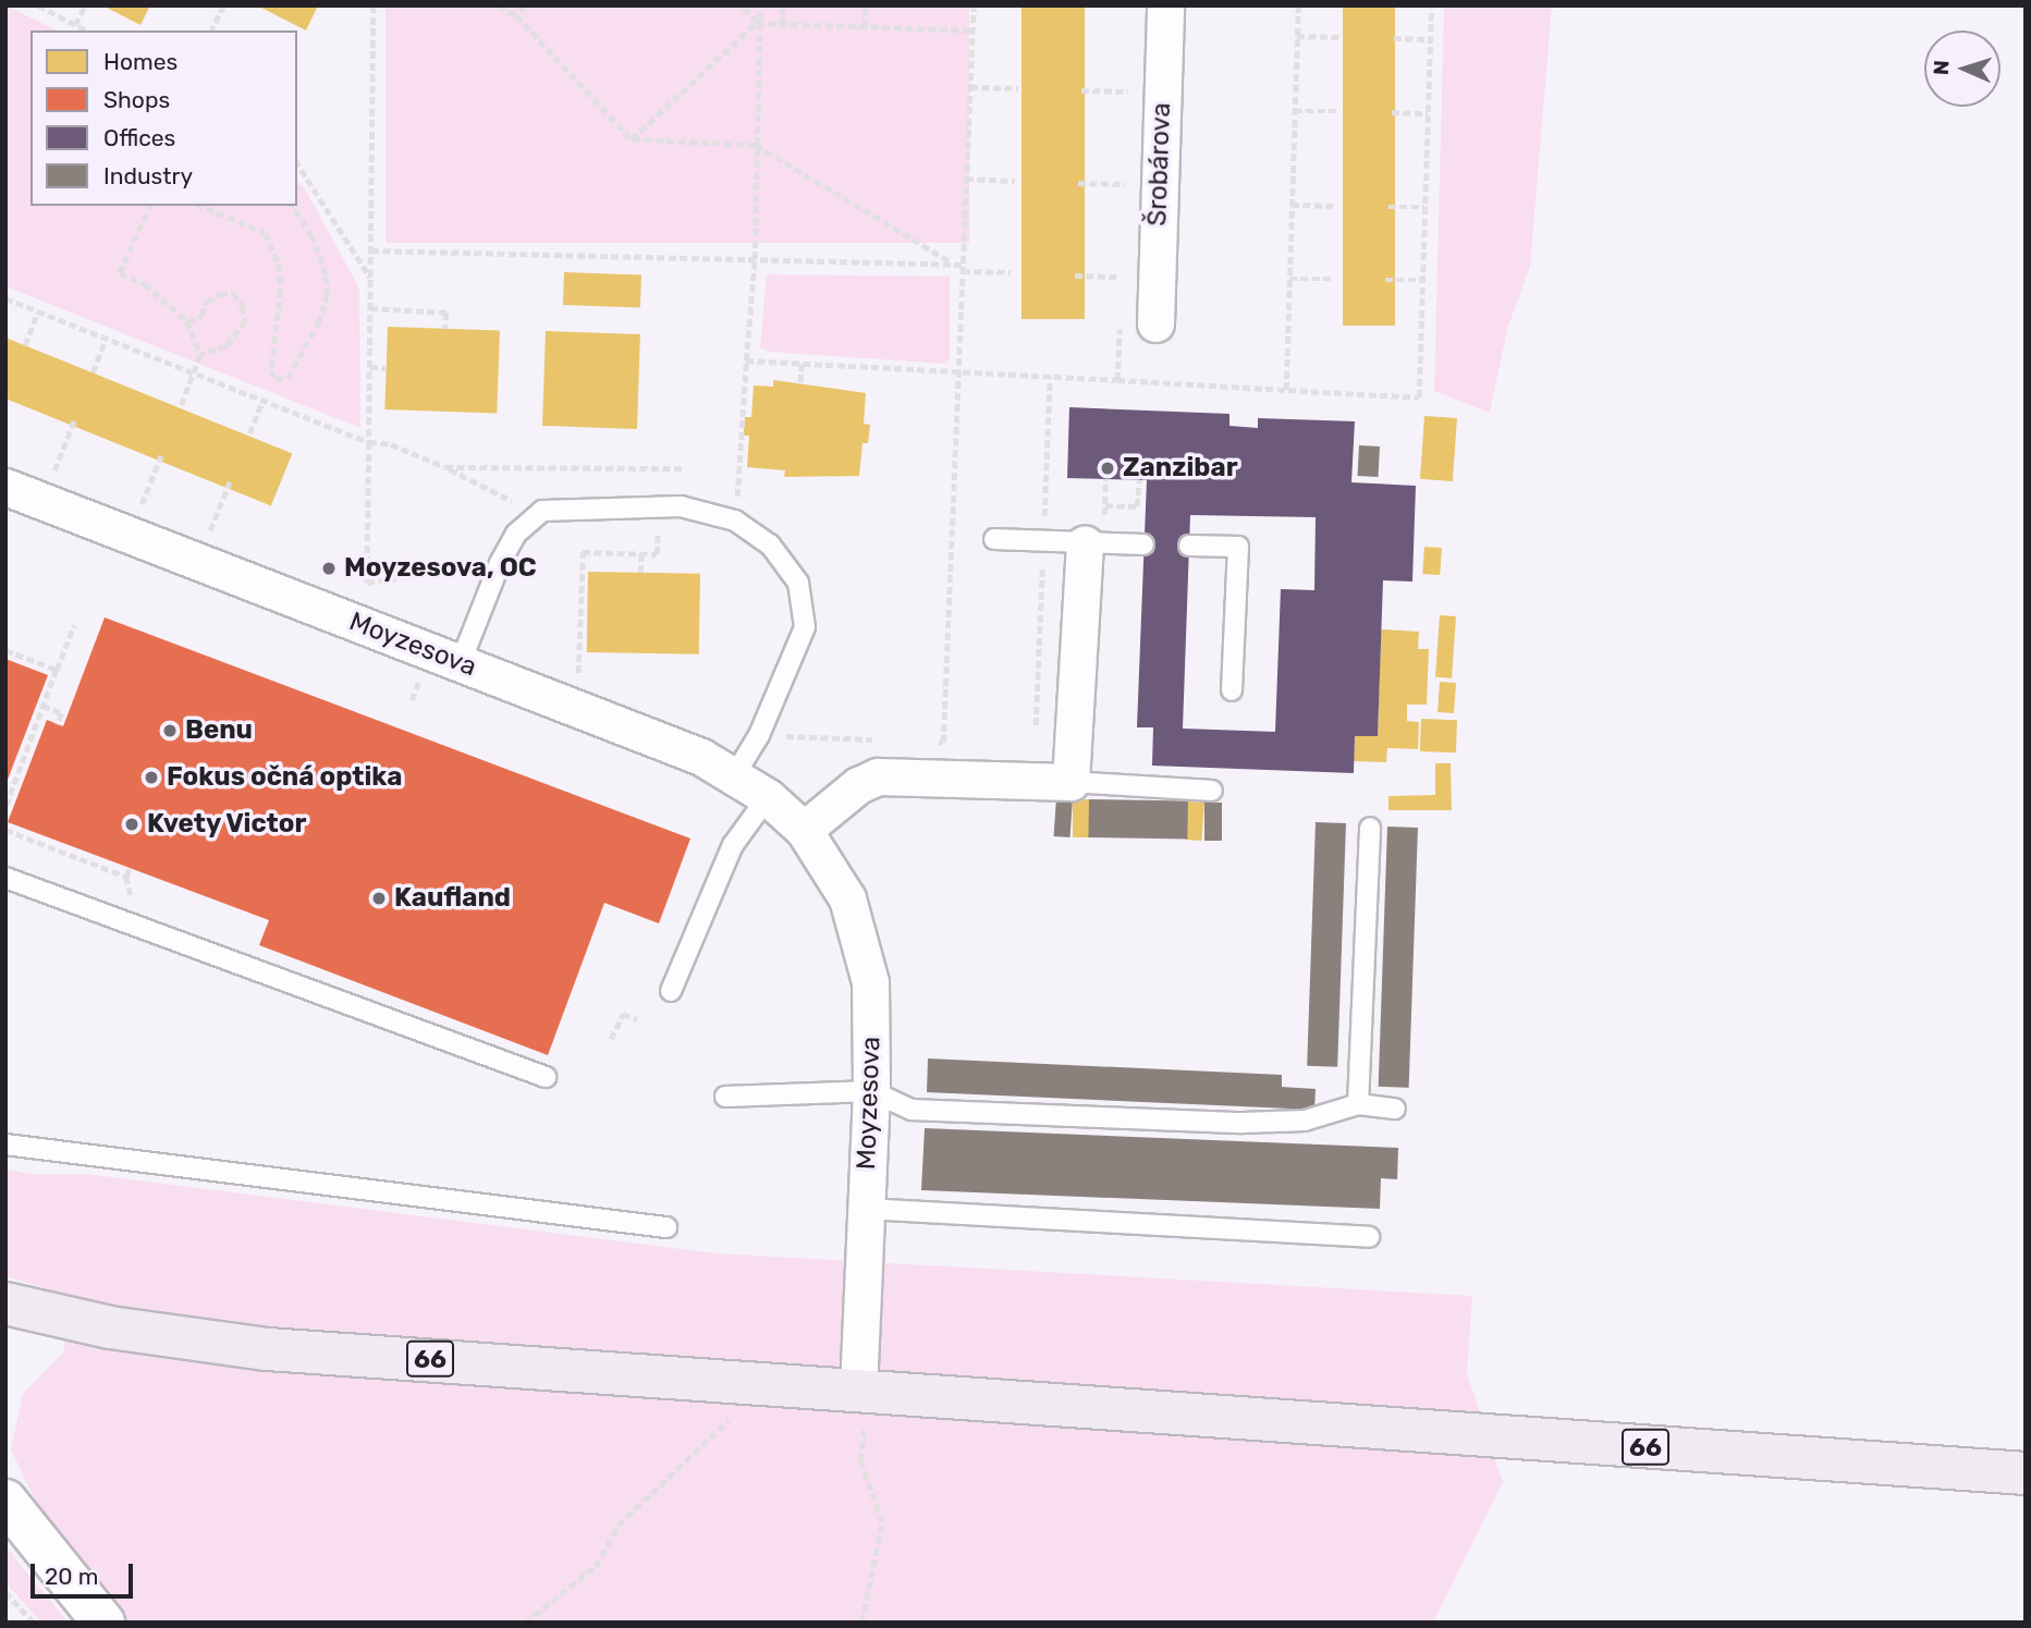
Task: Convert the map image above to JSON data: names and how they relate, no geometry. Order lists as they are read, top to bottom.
{
  "streets": {
    "main road": ["66"],
    "street": ["Šrobárova", "Moyzesova"]
  },
  "crossings": [
    ["Moyzesova", "66"]
  ],
  "places": [
    "Zanzibar",
    "Moyzesova, OC",
    "Benu",
    "Fokus očná optika",
    "Kvety Victor",
    "Kaufland"
  ],
  "legend": [
    "Homes",
    "Shops",
    "Offices",
    "Industry"
  ],
  "scale_bar": "20 m",
  "north": "left"
}
